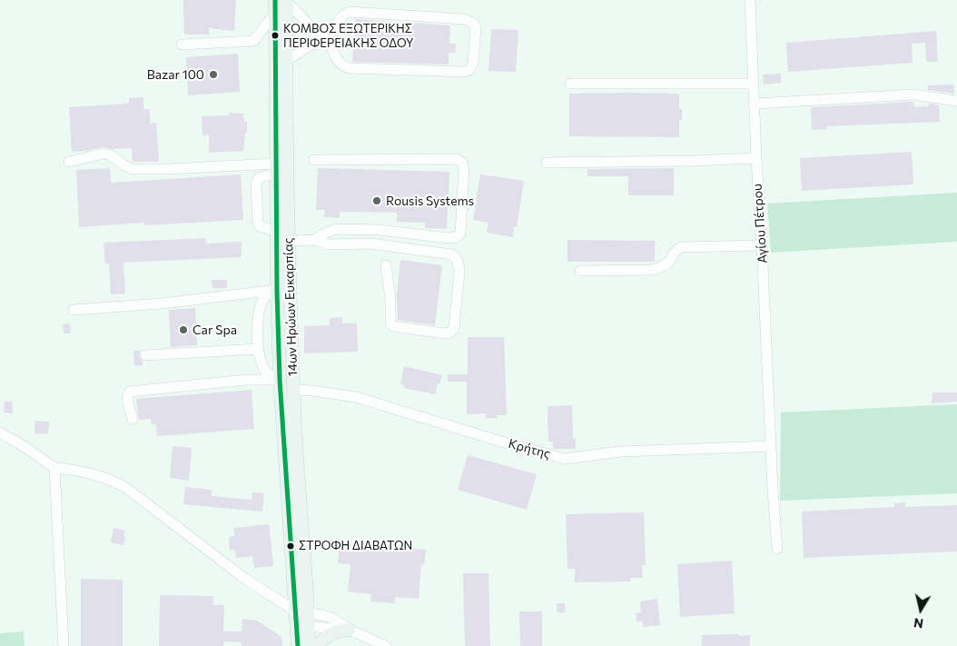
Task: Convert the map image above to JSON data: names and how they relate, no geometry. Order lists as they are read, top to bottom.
{
  "streets": {
    "main road": ["14ων Ηρώων Ευκαρπίας"],
    "street": ["Αγίου Πέτρου", "Κρήτης"]
  },
  "crossings": [
    ["Αγίου Πέτρου", "Κρήτης"],
    ["14ων Ηρώων Ευκαρπίας", "Κρήτης"]
  ],
  "places": [
    "ΚΟΜΒΟΣ ΕΞΩΤΕΡΙΚΗΣ ΠΕΡΙΦΕΡΕΙΑΚΗΣ ΟΔΟΥ",
    "Bazar 100",
    "Rousis Systems",
    "Car Spa",
    "ΣΤΡΟΦΗ ΔΙΑΒΑΤΩΝ"
  ],
  "north": "bottom"
}
